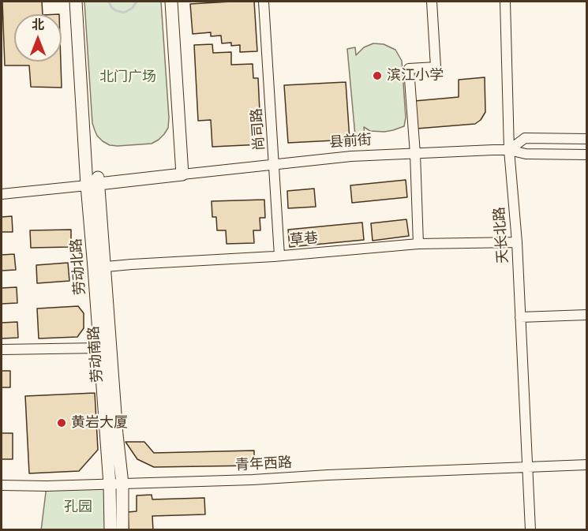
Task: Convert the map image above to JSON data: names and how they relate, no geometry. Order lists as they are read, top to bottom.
{
  "streets": {
    "main road": ["县前街", "劳动北路", "劳动南路"],
    "street": [
      "尚司路",
      "天长北路",
      "草巷",
      "青年西路"
    ]
  },
  "crossings": [
    ["尚司路", "县前街"],
    ["尚司路", "草巷"],
    ["县前街", "天长北路"],
    ["县前街", "劳动北路"],
    ["天长北路", "草巷"],
    ["天长北路", "青年西路"],
    ["草巷", "劳动北路"],
    ["草巷", "劳动南路"],
    ["劳动北路", "劳动南路"],
    ["劳动北路", "青年西路"],
    ["劳动南路", "青年西路"]
  ],
  "parks": ["北门广场", "孔园"],
  "places": ["滨江小学", "黄岩大厦"],
  "north": "top"
}
